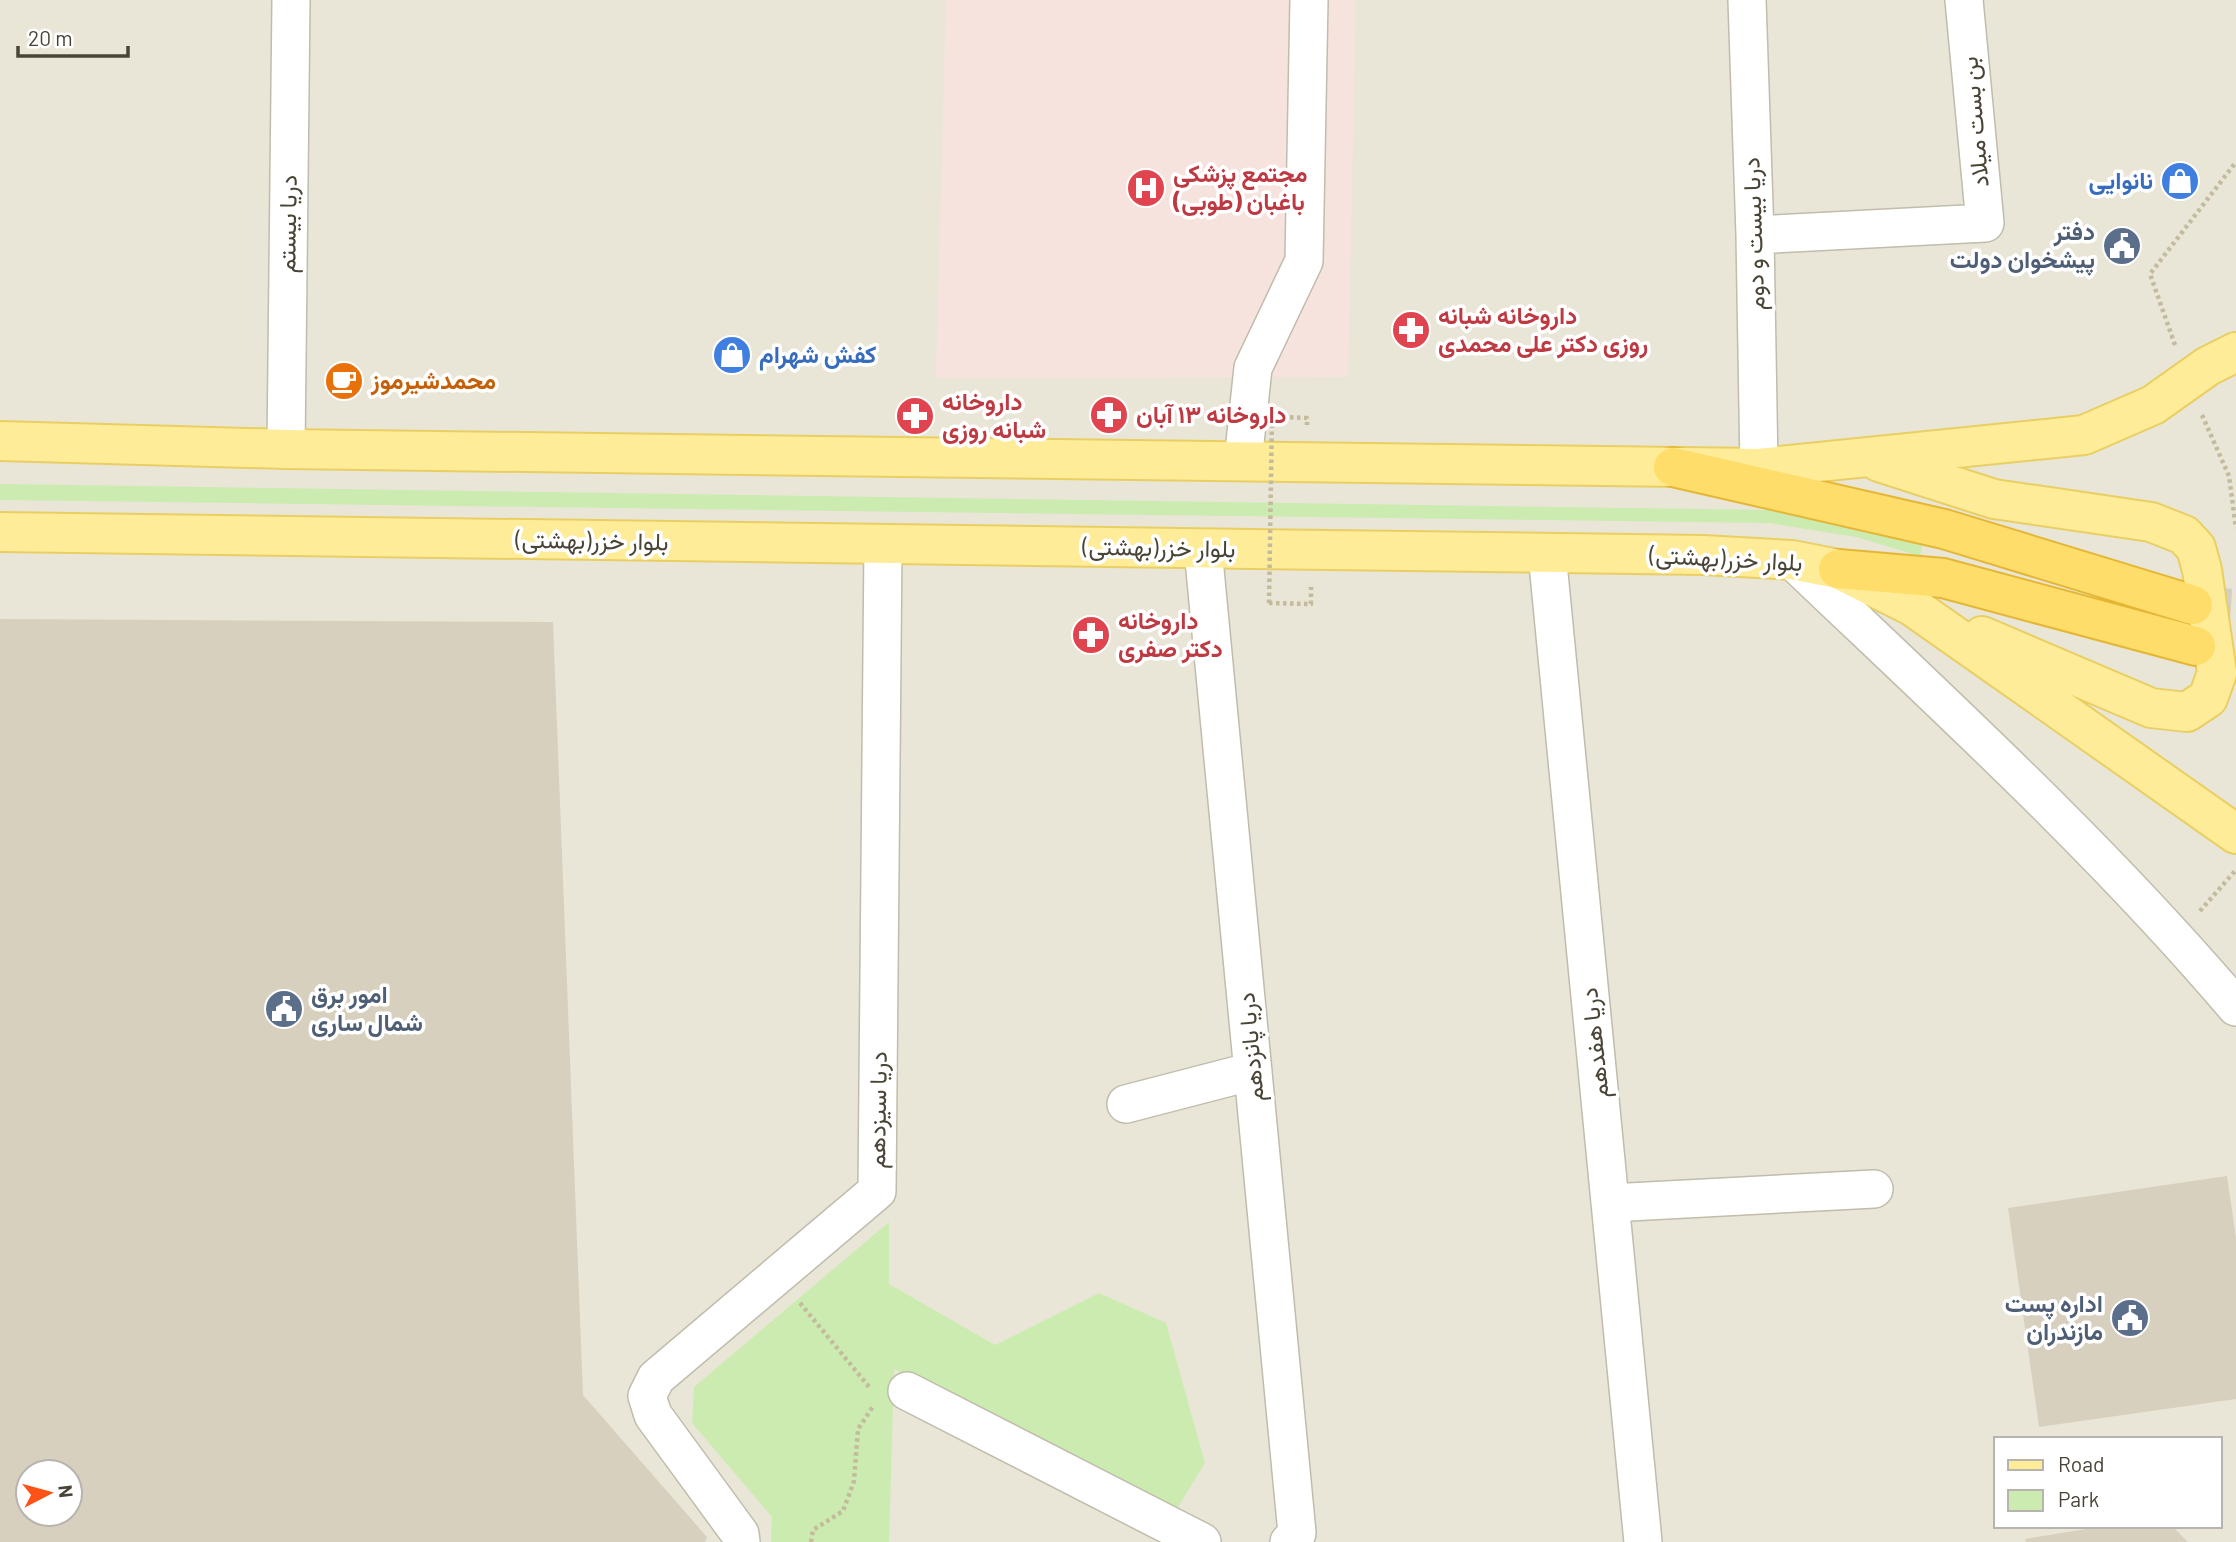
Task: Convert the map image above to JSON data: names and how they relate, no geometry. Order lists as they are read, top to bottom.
{
  "streets": {
    "main road": ["بلوار خزر(بهشتی)"],
    "street": [
      "بن بست میلاد",
      "دریا بیستم",
      "دریا بیست و دوم",
      "دریا هفدهم",
      "دریا پانزدهم",
      "دریا سیزدهم"
    ]
  },
  "crossings": [
    ["بن بست میلاد", "دریا بیست و دوم"],
    ["بلوار خزر(بهشتی)", "دریا هفدهم"],
    ["بلوار خزر(بهشتی)", "دریا پانزدهم"],
    ["بلوار خزر(بهشتی)", "دریا سیزدهم"]
  ],
  "places": {
    "shop": ["نانوایی", "کفش شهرام"],
    "hospital": ["مجتمع پزشکی باغبان (طوبی)"],
    "public building": ["دفتر پیشخوان دولت", "امور برق شمال ساری", "اداره پست مازندران"],
    "pharmacy": [
      "داروخانه شبانه روزی دکتر علی محمدی",
      "داروخانه ١٣ آبان",
      "داروخانه شبانه روزی",
      "داروخانه دکتر صفری"
    ],
    "cafe": ["محمدشیرموز"]
  },
  "legend": ["Road", "Park"],
  "scale_bar": "20 m",
  "north": "right"
}
